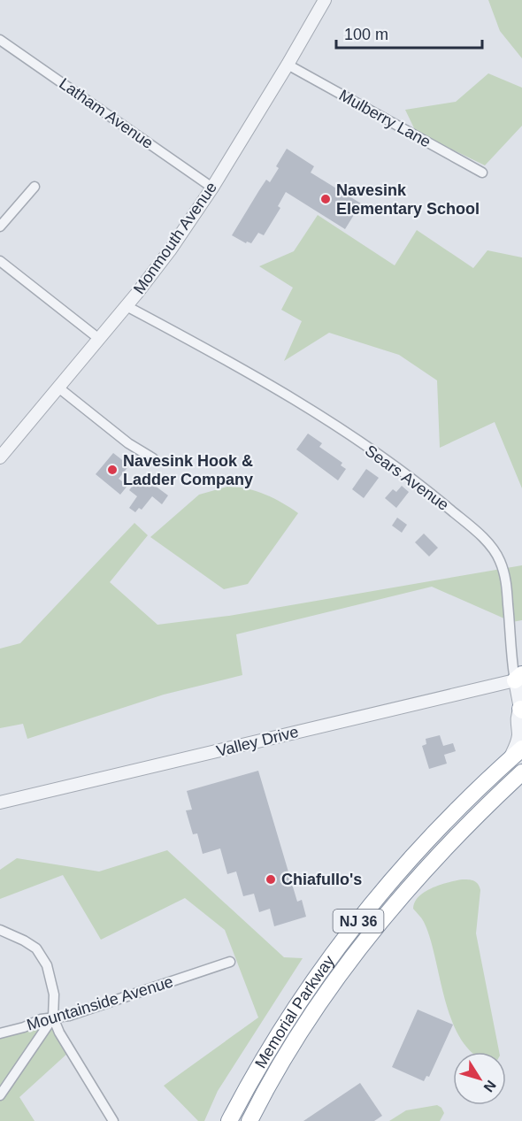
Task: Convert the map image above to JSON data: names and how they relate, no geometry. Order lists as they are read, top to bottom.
{
  "streets": {
    "highway": ["NJ 36", "Memorial Parkway"],
    "street": [
      "Latham Avenue",
      "Mulberry Lane",
      "Monmouth Avenue",
      "Sears Avenue",
      "Valley Drive",
      "Mountainside Avenue"
    ]
  },
  "crossings": [
    ["Latham Avenue", "Monmouth Avenue"],
    ["Mulberry Lane", "Monmouth Avenue"],
    ["Monmouth Avenue", "Sears Avenue"],
    ["Sears Avenue", "Valley Drive"],
    ["Sears Avenue", "Memorial Parkway"]
  ],
  "places": ["Navesink Elementary School", "Navesink Hook & Ladder Company", "Chiafullo's"],
  "scale_bar": "100 m",
  "north": "bottom right"
}
